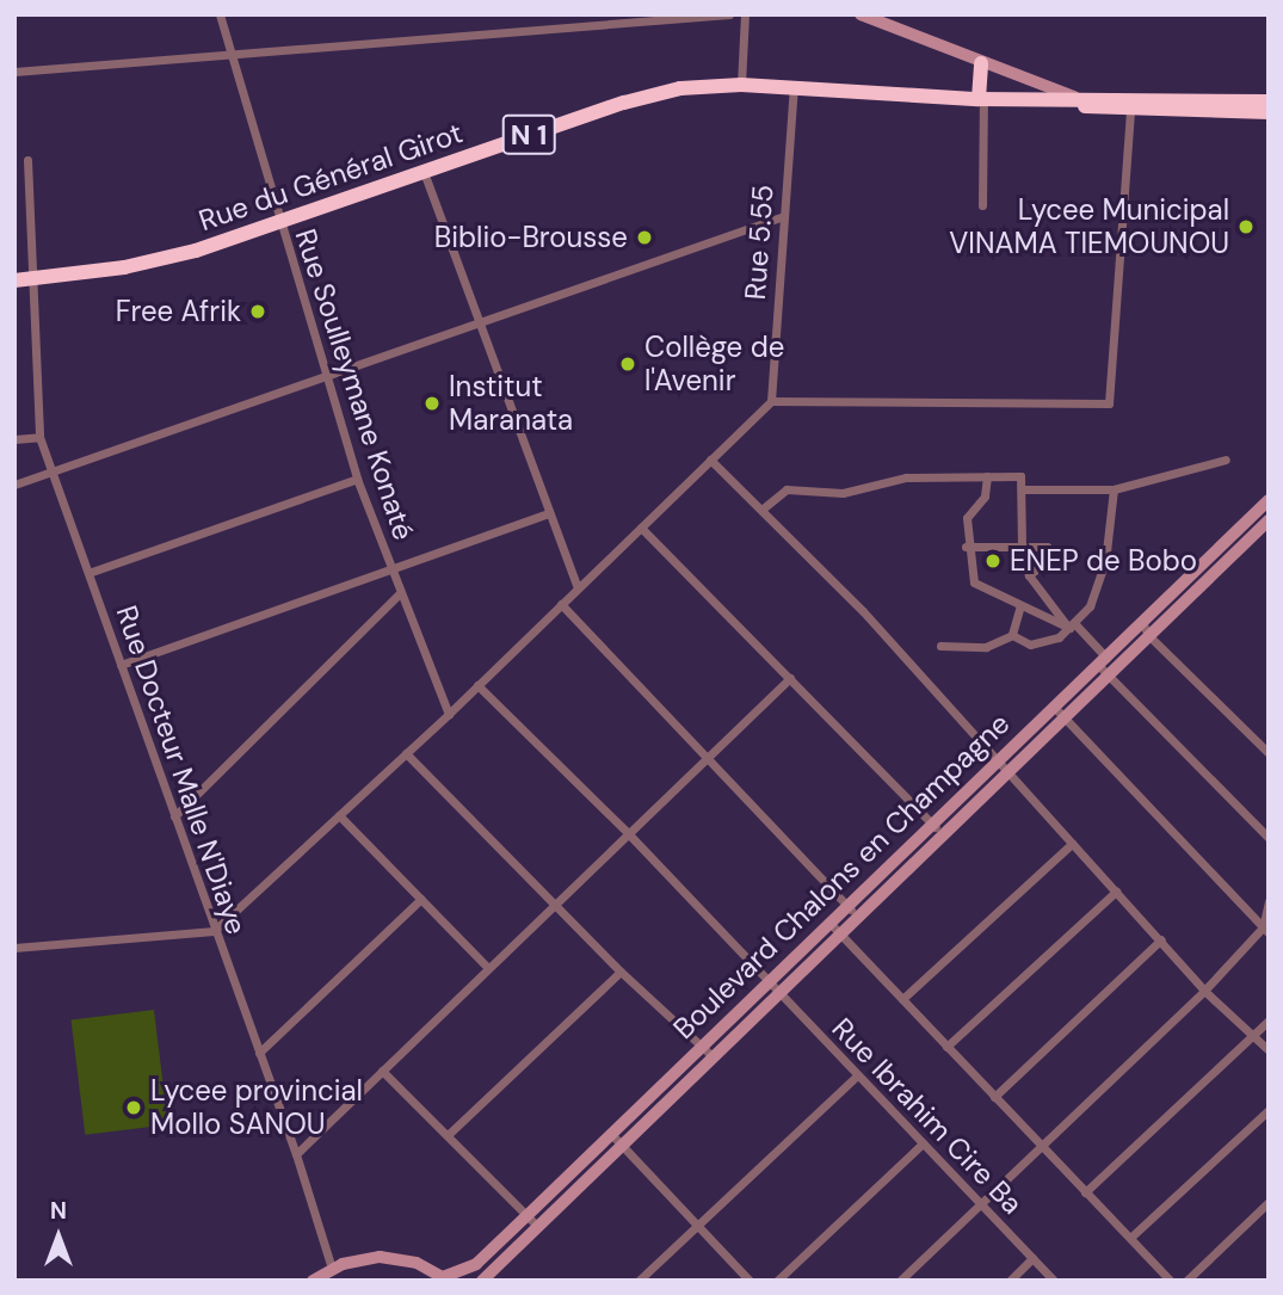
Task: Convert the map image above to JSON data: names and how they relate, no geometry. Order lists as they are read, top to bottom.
{
  "streets": {
    "highway": ["N 1", "Rue du Général Girot"],
    "main road": ["Boulevard Chalons en Champagne"],
    "street": [
      "Rue 5.55",
      "Rue Soulleymane Konaté",
      "Rue Docteur Malle N'Diaye",
      "Rue Ibrahim Cire Ba"
    ]
  },
  "crossings": [
    ["N 1", "Rue du Général Girot"],
    ["Rue du Général Girot", "Rue 5.55"],
    ["Rue du Général Girot", "Rue Soulleymane Konaté"],
    ["Rue du Général Girot", "Rue Docteur Malle N'Diaye"],
    ["Boulevard Chalons en Champagne", "Rue Ibrahim Cire Ba"]
  ],
  "places": [
    "Lycee Municipal VINAMA TIEMOUNOU",
    "Biblio-Brousse",
    "Free Afrik",
    "Collège de l'Avenir",
    "Institut Maranata",
    "ENEP de Bobo",
    "Lycee provincial Mollo SANOU"
  ],
  "north": "top"
}
